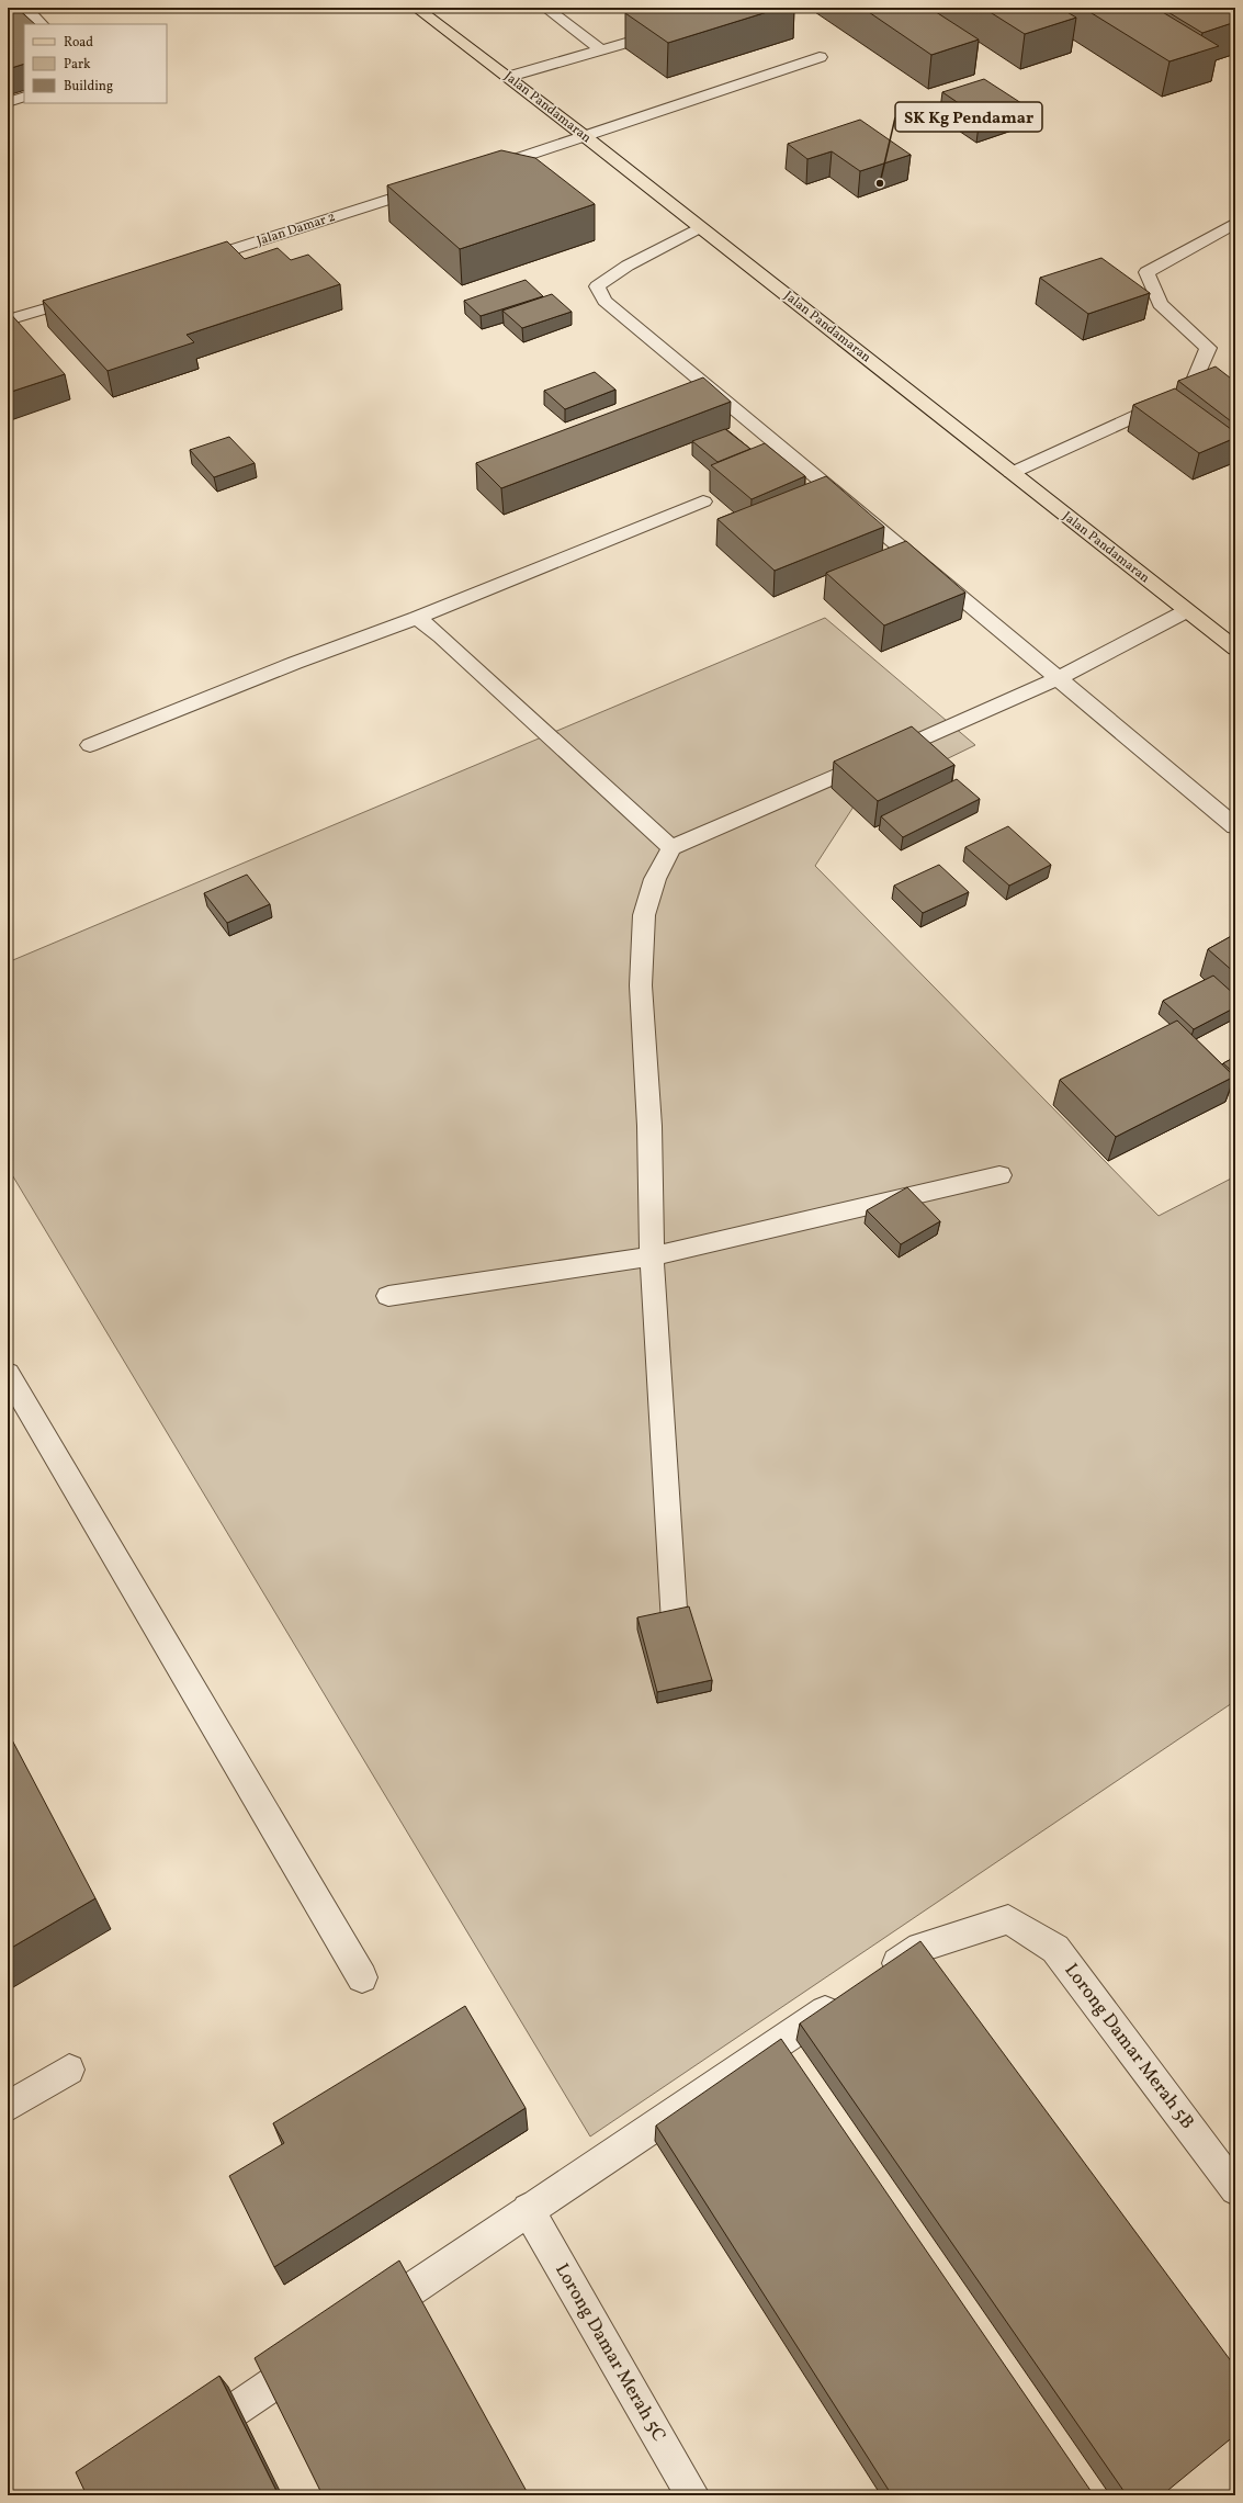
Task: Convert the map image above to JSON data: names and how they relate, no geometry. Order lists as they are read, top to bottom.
{
  "streets": {
    "main road": ["Jalan Pandamaran"],
    "street": ["Jalan Damar 2", "Lorong Damar Merah 5B", "Lorong Damar Merah 5C"]
  },
  "places": ["SK Kg Pendamar"],
  "legend": ["Road", "Park", "Building"]
}
